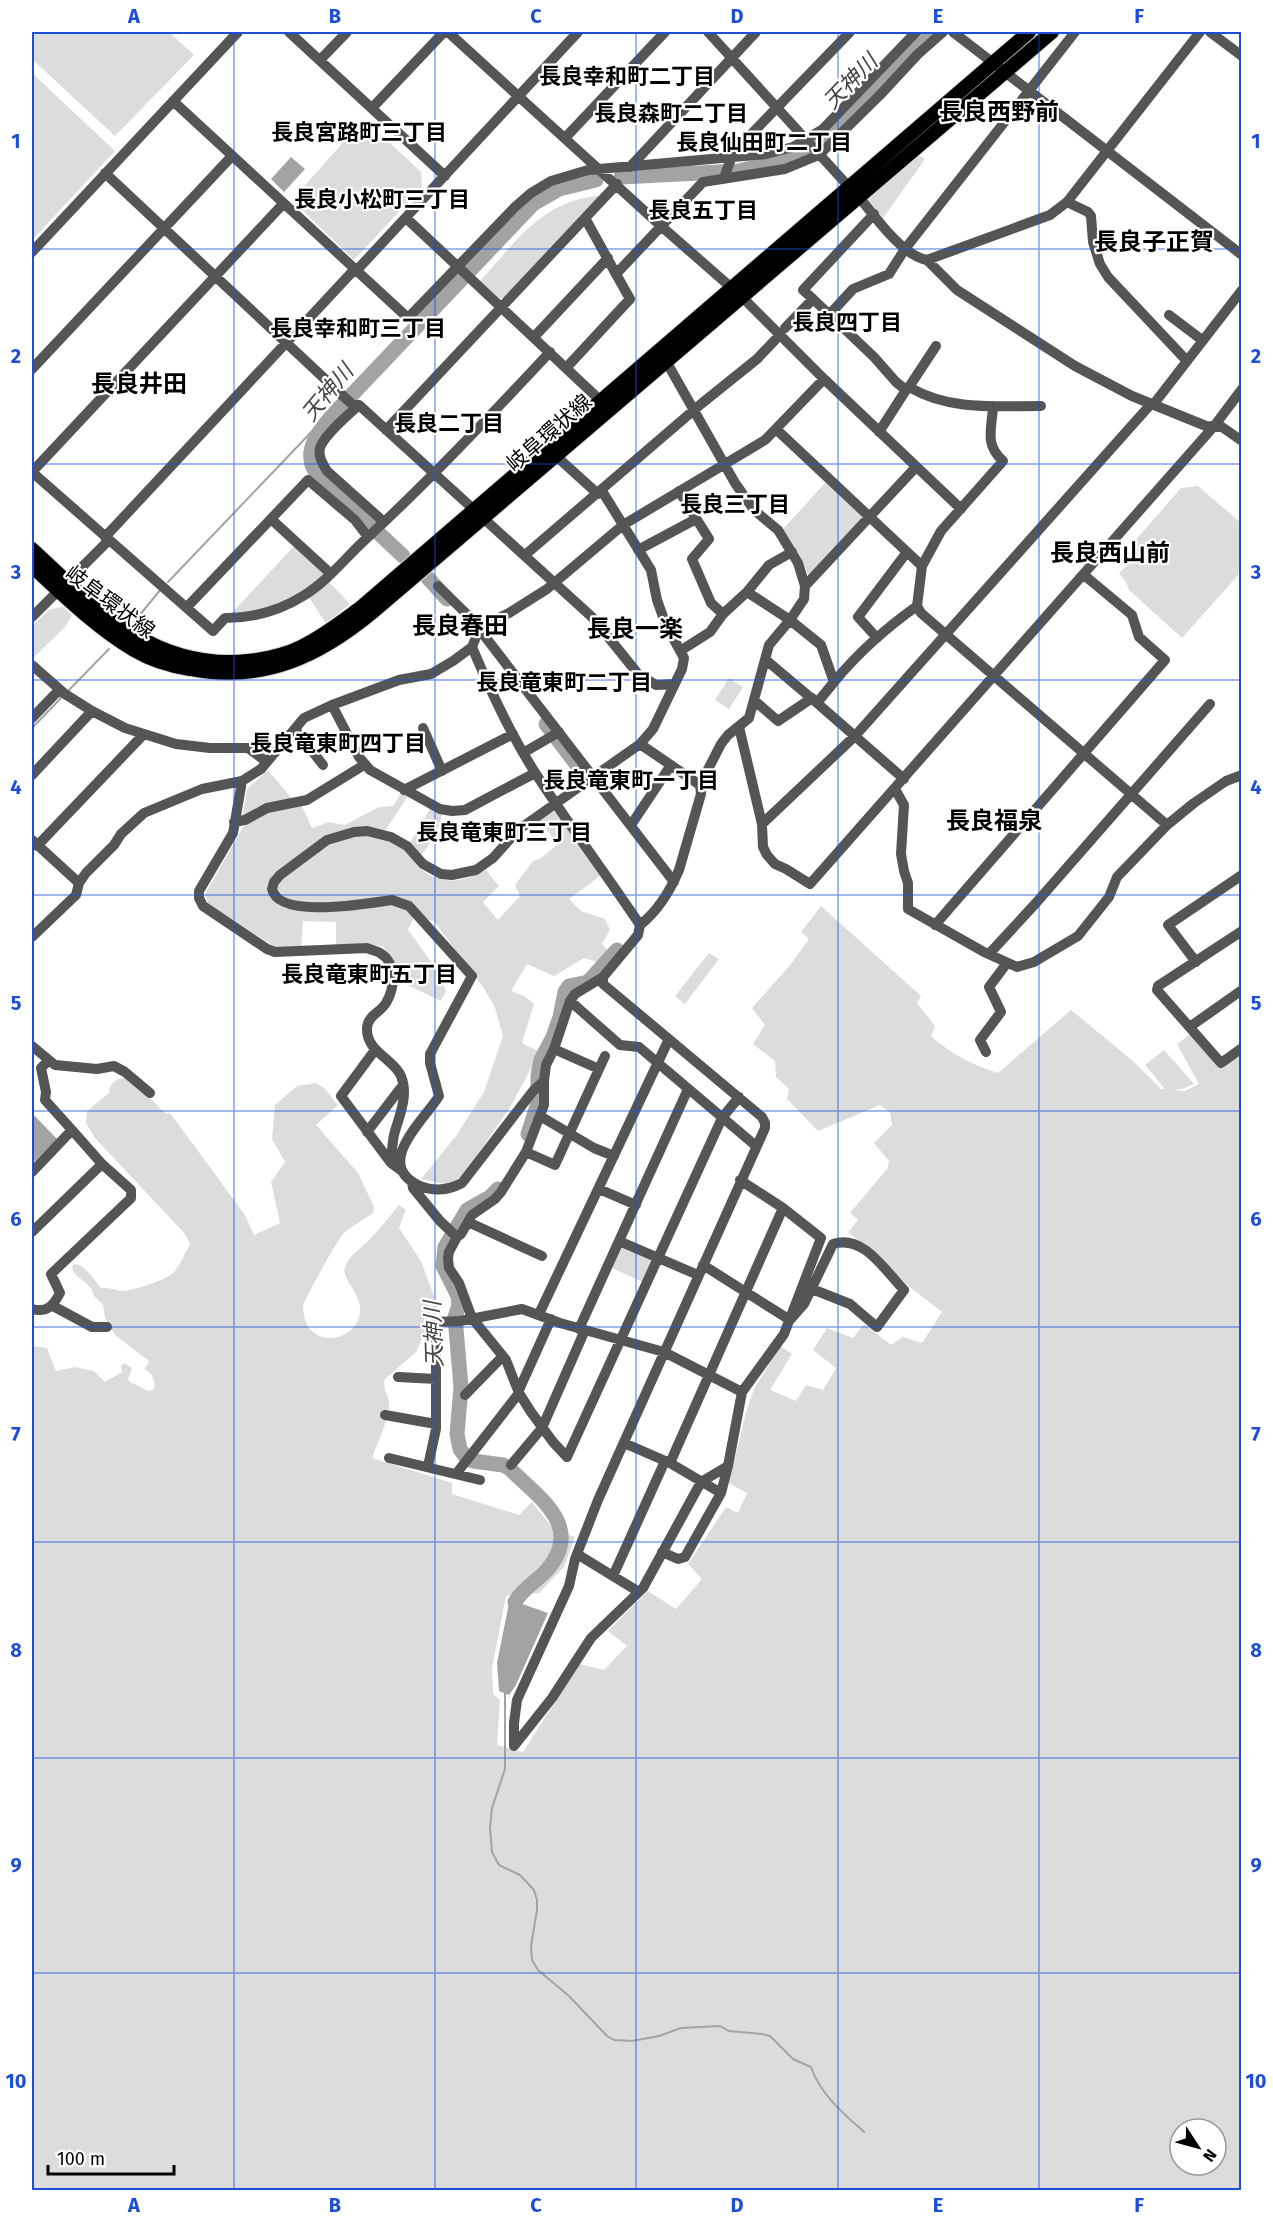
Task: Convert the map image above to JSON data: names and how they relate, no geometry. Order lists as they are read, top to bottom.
{
  "streets": {
    "main road": ["岐阜環状線"]
  },
  "districts": [
    "長良幸和町二丁目",
    "長良西野前",
    "長良森町二丁目",
    "長良宮路町三丁目",
    "長良仙田町二丁目",
    "長良小松町三丁目",
    "長良五丁目",
    "長良子正賀",
    "長良四丁目",
    "長良幸和町三丁目",
    "長良井田",
    "長良二丁目",
    "長良三丁目",
    "長良西山前",
    "長良春田",
    "長良一楽",
    "長良竜東町二丁目",
    "長良竜東町四丁目",
    "長良竜東町一丁目",
    "長良福泉",
    "長良竜東町三丁目",
    "長良竜東町五丁目"
  ],
  "water": ["天神川"],
  "scale_bar": "100 m",
  "north": "bottom right",
  "grid": {
    "columns": [
      "A",
      "B",
      "C",
      "D",
      "E",
      "F"
    ],
    "rows": [
      "1",
      "2",
      "3",
      "4",
      "5",
      "6",
      "7",
      "8",
      "9",
      "10"
    ]
  }
}
